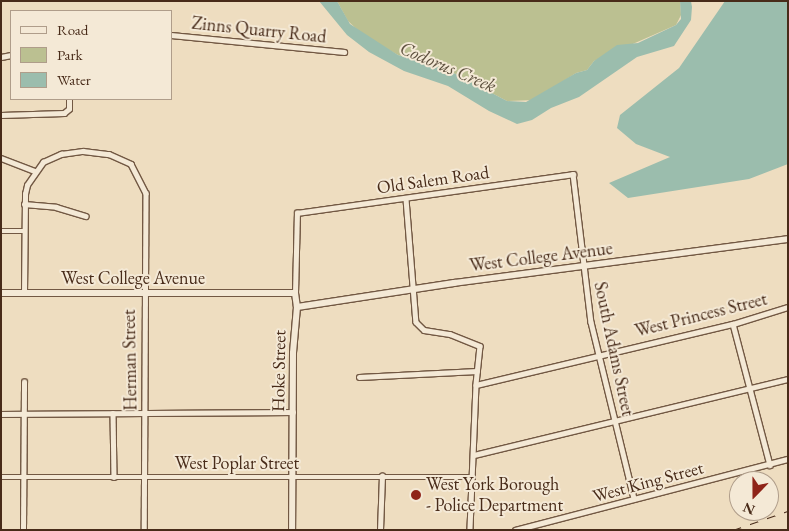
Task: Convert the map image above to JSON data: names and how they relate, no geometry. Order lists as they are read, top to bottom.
{
  "streets": {
    "street": [
      "Zinns Quarry Road",
      "Old Salem Road",
      "West College Avenue",
      "West Princess Street",
      "South Adams Street",
      "Herman Street",
      "Hoke Street",
      "West Poplar Street",
      "West King Street"
    ]
  },
  "crossings": [
    ["Old Salem Road", "South Adams Street"],
    ["Old Salem Road", "Hoke Street"],
    ["West College Avenue", "South Adams Street"],
    ["West College Avenue", "Herman Street"],
    ["West College Avenue", "Hoke Street"],
    ["West Princess Street", "South Adams Street"],
    ["South Adams Street", "West King Street"],
    ["Herman Street", "West Poplar Street"],
    ["Hoke Street", "West Poplar Street"]
  ],
  "water": ["Codorus Creek"],
  "places": ["West York Borough - Police Department"],
  "legend": ["Road", "Park", "Water"],
  "north": "bottom"
}
